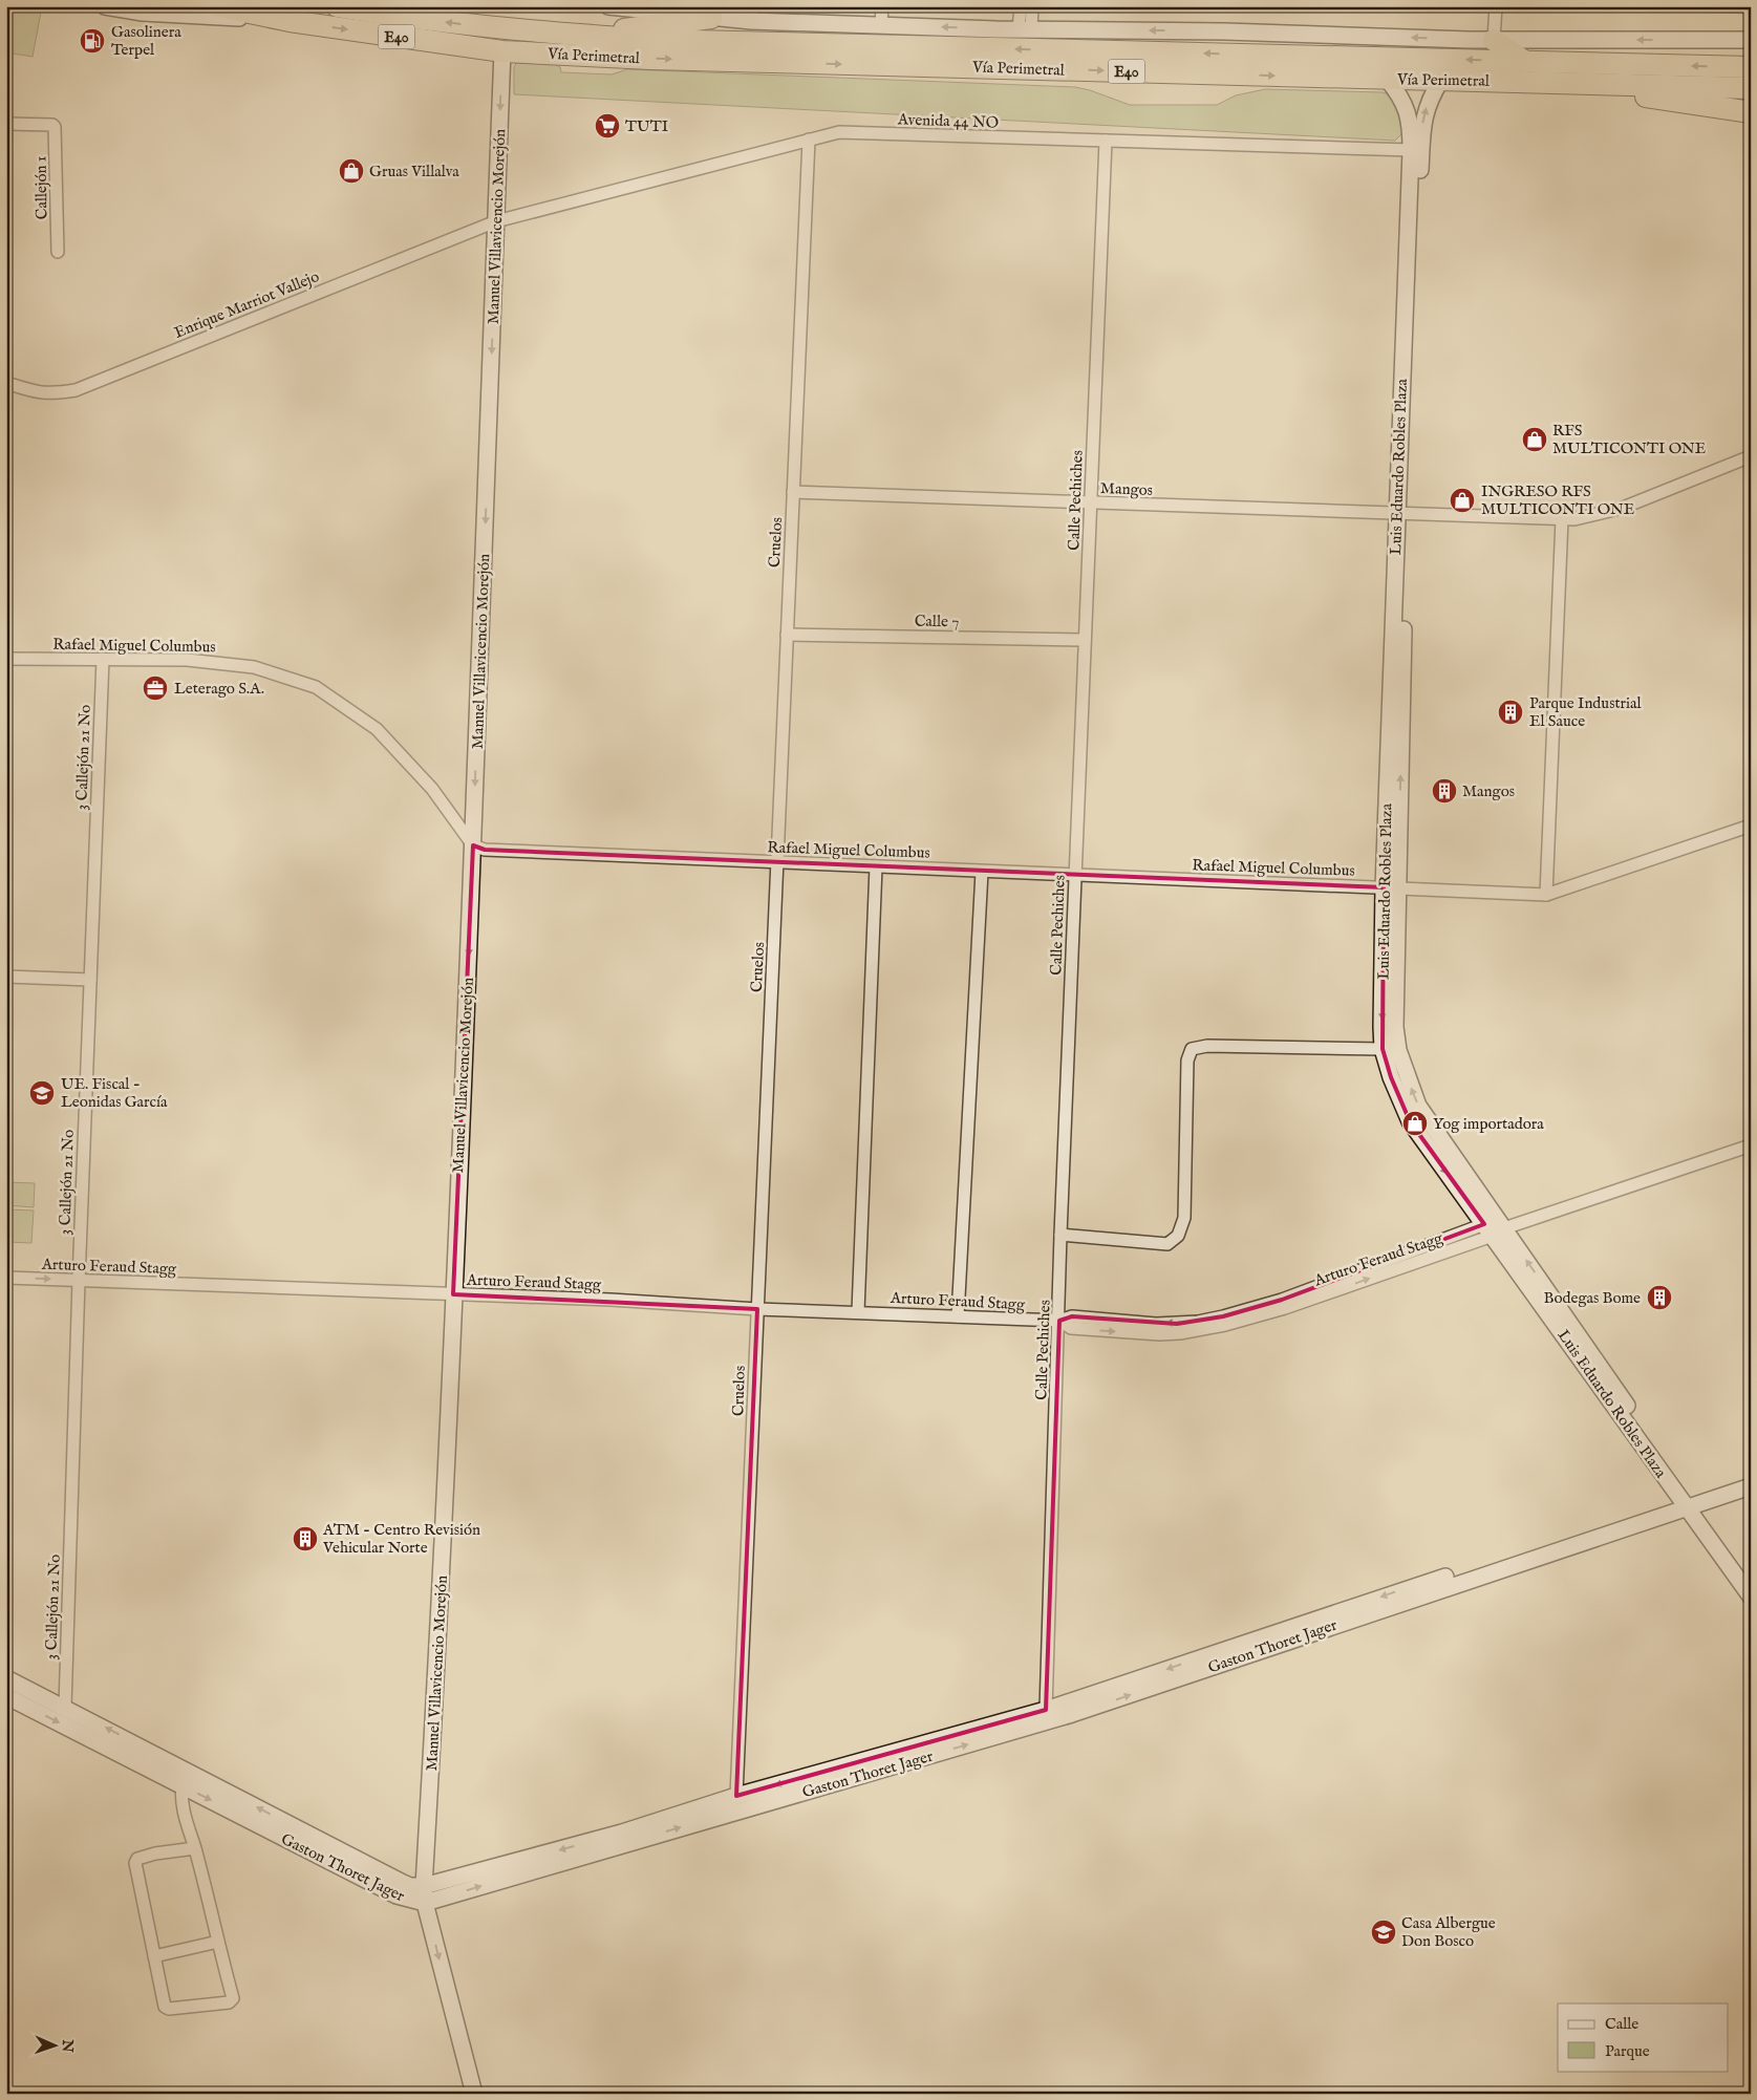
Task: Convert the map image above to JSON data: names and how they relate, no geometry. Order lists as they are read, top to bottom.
{
  "streets": {
    "highway": ["E40", "Vía Perimetral"],
    "street": [
      "Avenida 44 NO",
      "Callejón 1",
      "Manuel Villavicencio Morejón",
      "Enrique Marriot Vallejo",
      "Luis Eduardo Robles Plaza",
      "Mangos",
      "Calle Pechiches",
      "Cruelos",
      "Calle 7",
      "Rafael Miguel Columbus",
      "3 Callejón 21 No",
      "Arturo Feraud Stagg",
      "Gaston Thoret Jager"
    ]
  },
  "crossings": [
    ["Vía Perimetral", "Manuel Villavicencio Morejón"],
    ["Vía Perimetral", "Luis Eduardo Robles Plaza"],
    ["Avenida 44 NO", "Manuel Villavicencio Morejón"],
    ["Avenida 44 NO", "Enrique Marriot Vallejo"],
    ["Avenida 44 NO", "Luis Eduardo Robles Plaza"],
    ["Avenida 44 NO", "Calle Pechiches"],
    ["Avenida 44 NO", "Cruelos"],
    ["Manuel Villavicencio Morejón", "Enrique Marriot Vallejo"],
    ["Manuel Villavicencio Morejón", "Rafael Miguel Columbus"],
    ["Manuel Villavicencio Morejón", "Arturo Feraud Stagg"],
    ["Manuel Villavicencio Morejón", "Gaston Thoret Jager"],
    ["Luis Eduardo Robles Plaza", "Mangos"],
    ["Luis Eduardo Robles Plaza", "Rafael Miguel Columbus"],
    ["Luis Eduardo Robles Plaza", "Arturo Feraud Stagg"],
    ["Luis Eduardo Robles Plaza", "Gaston Thoret Jager"],
    ["Mangos", "Calle Pechiches"],
    ["Mangos", "Cruelos"],
    ["Calle Pechiches", "Calle 7"],
    ["Calle Pechiches", "Rafael Miguel Columbus"],
    ["Calle Pechiches", "Arturo Feraud Stagg"],
    ["Calle Pechiches", "Gaston Thoret Jager"],
    ["Cruelos", "Calle 7"],
    ["Cruelos", "Rafael Miguel Columbus"],
    ["Cruelos", "Arturo Feraud Stagg"],
    ["Cruelos", "Gaston Thoret Jager"],
    ["Rafael Miguel Columbus", "3 Callejón 21 No"],
    ["3 Callejón 21 No", "Arturo Feraud Stagg"],
    ["3 Callejón 21 No", "Gaston Thoret Jager"]
  ],
  "one_way": ["Manuel Villavicencio Morejón"],
  "places": {
    "fuel station": ["Gasolinera Terpel"],
    "supermarket": ["TUTI"],
    "shop": [
      "Gruas Villalva",
      "RFS MULTICONTI ONE",
      "INGRESO RFS MULTICONTI ONE",
      "Yog importadora"
    ],
    "office": ["Leterago S.A."],
    "building": [
      "Parque Industrial El Sauce",
      "Mangos",
      "Bodegas Bome",
      "ATM - Centro Revisión Vehicular Norte"
    ],
    "school or university": ["UE. Fiscal - Leonidas García", "Casa Albergue Don Bosco"]
  },
  "legend": ["Calle", "Parque"],
  "north": "right"
}
